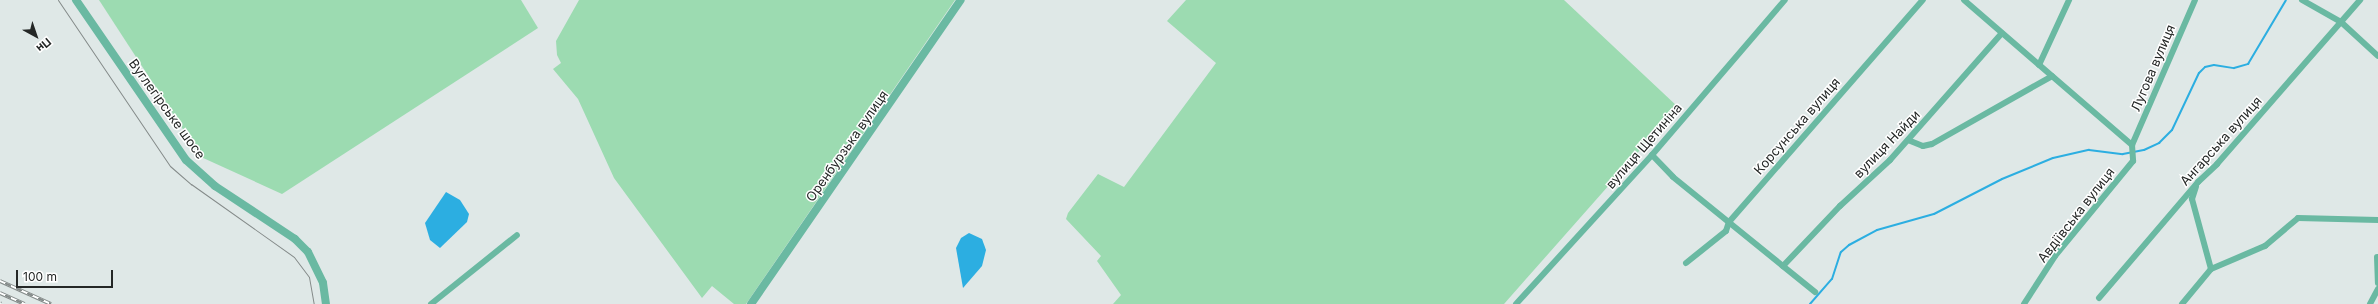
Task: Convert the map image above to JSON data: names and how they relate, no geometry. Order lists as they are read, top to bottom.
{
  "streets": {
    "street": [
      "Лугова вулиця",
      "Вуглегірське шосе",
      "Корсунська вулиця",
      "Ангарська вулиця",
      "вулиця Найди",
      "Оренбурзька вулиця",
      "вулиця Щетиніна",
      "Авдіївська вулиця"
    ]
  },
  "crossings": [
    ["Лугова вулиця", "Авдіївська вулиця"]
  ],
  "scale_bar": "100 m",
  "north": "bottom right"
}
